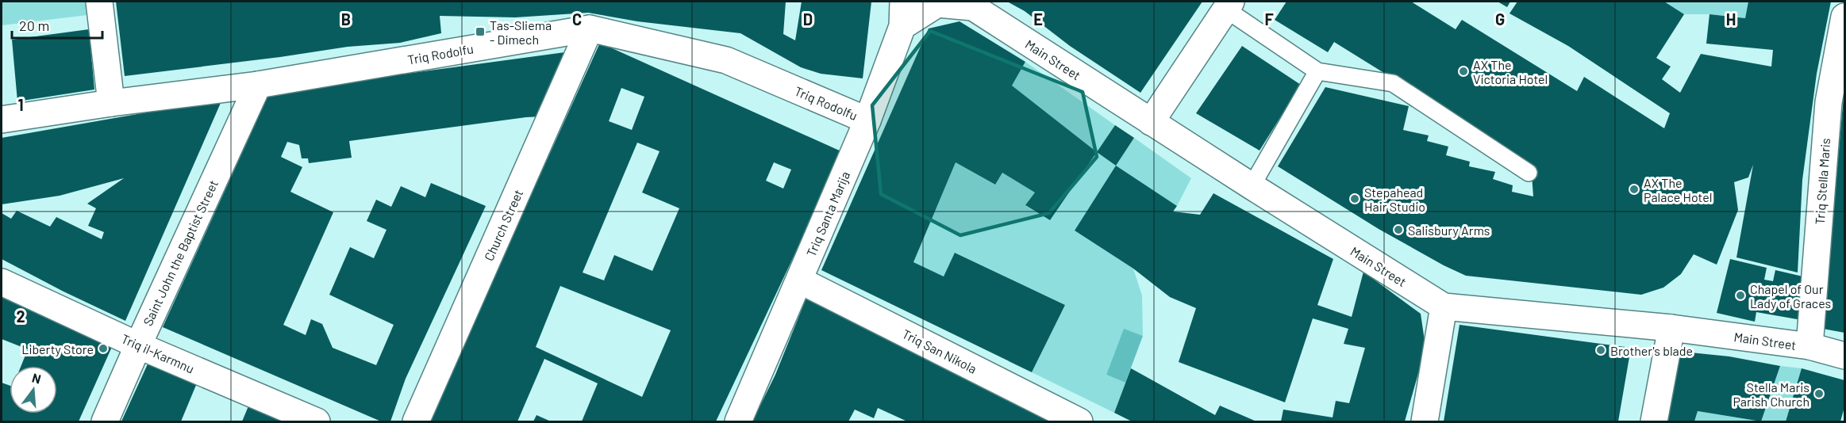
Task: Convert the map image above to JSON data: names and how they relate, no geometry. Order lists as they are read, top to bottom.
{
  "streets": {
    "street": [
      "Triq Rodolfu",
      "Main Street",
      "Triq Stella Maris",
      "Triq Santa Marija",
      "Church Street",
      "Saint John the Baptist Street",
      "Triq San Nikola",
      "Triq il-Karmnu"
    ]
  },
  "crossings": [
    ["Triq Rodolfu", "Triq Santa Marija"],
    ["Triq Rodolfu", "Church Street"],
    ["Triq Rodolfu", "Saint John the Baptist Street"],
    ["Main Street", "Triq Stella Maris"],
    ["Main Street", "Triq Santa Marija"],
    ["Triq Santa Marija", "Triq San Nikola"],
    ["Saint John the Baptist Street", "Triq il-Karmnu"]
  ],
  "places": {
    "transit": ["Tas-Sliema - Dimech"],
    "other": [
      "AX The Victoria Hotel",
      "AX The Palace Hotel",
      "Stepahead Hair Studio",
      "Salisbury Arms",
      "Chapel of Our Lady of Graces",
      "Liberty Store",
      "Brother's blade",
      "Stella Maris Parish Church"
    ]
  },
  "scale_bar": "20 m",
  "north": "top",
  "grid": {
    "columns": [
      "B",
      "C",
      "D",
      "E",
      "F",
      "G",
      "H"
    ],
    "rows": ["1", "2"]
  }
}
